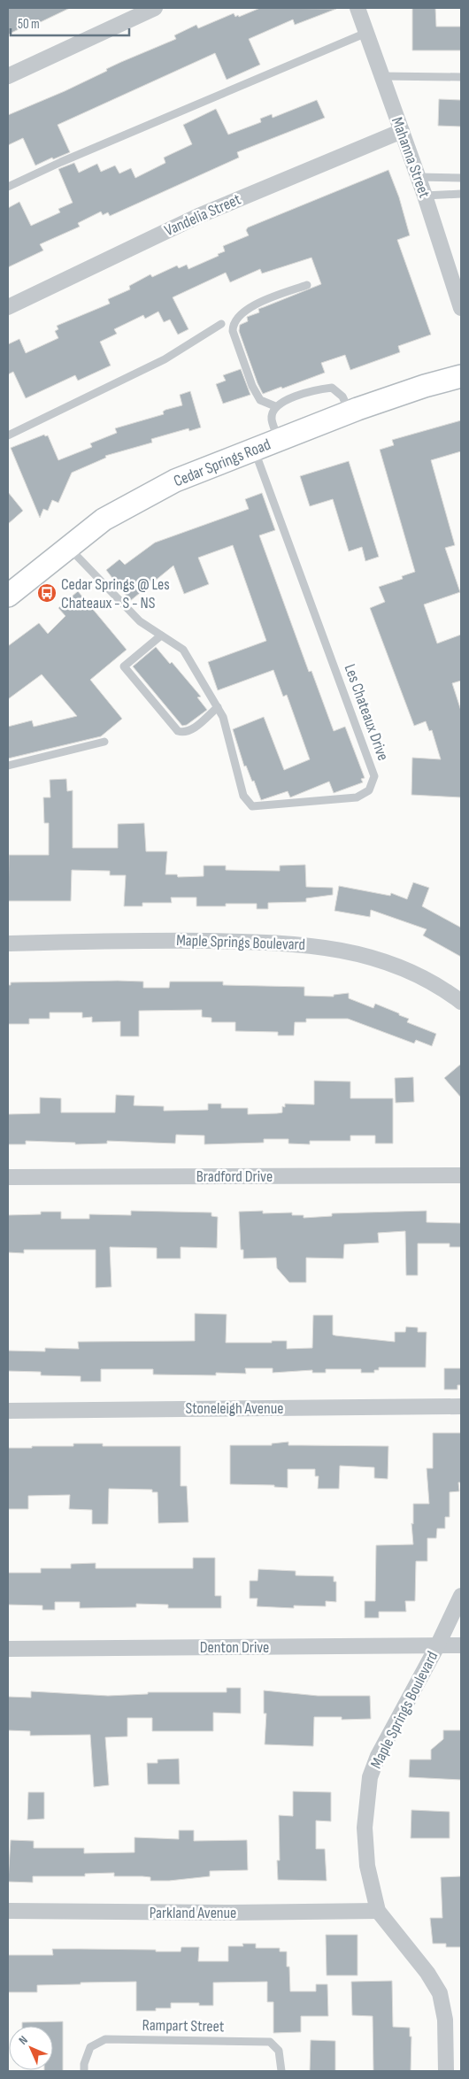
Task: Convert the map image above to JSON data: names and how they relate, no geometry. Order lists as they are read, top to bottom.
{
  "streets": {
    "main road": ["Cedar Springs Road"],
    "street": [
      "Mahanna Street",
      "Vandelia Street",
      "Maple Springs Boulevard",
      "Bradford Drive",
      "Stoneleigh Avenue",
      "Denton Drive",
      "Parkland Avenue"
    ],
    "lane": ["Les Chateaux Drive", "Rampart Street"]
  },
  "crossings": [
    ["Mahanna Street", "Vandelia Street"],
    ["Cedar Springs Road", "Les Chateaux Drive"],
    ["Maple Springs Boulevard", "Denton Drive"],
    ["Maple Springs Boulevard", "Parkland Avenue"]
  ],
  "places": {
    "bus stop": ["Cedar Springs @ Les Chateaux - S - NS"]
  },
  "scale_bar": "50 m",
  "north": "top left"
}
